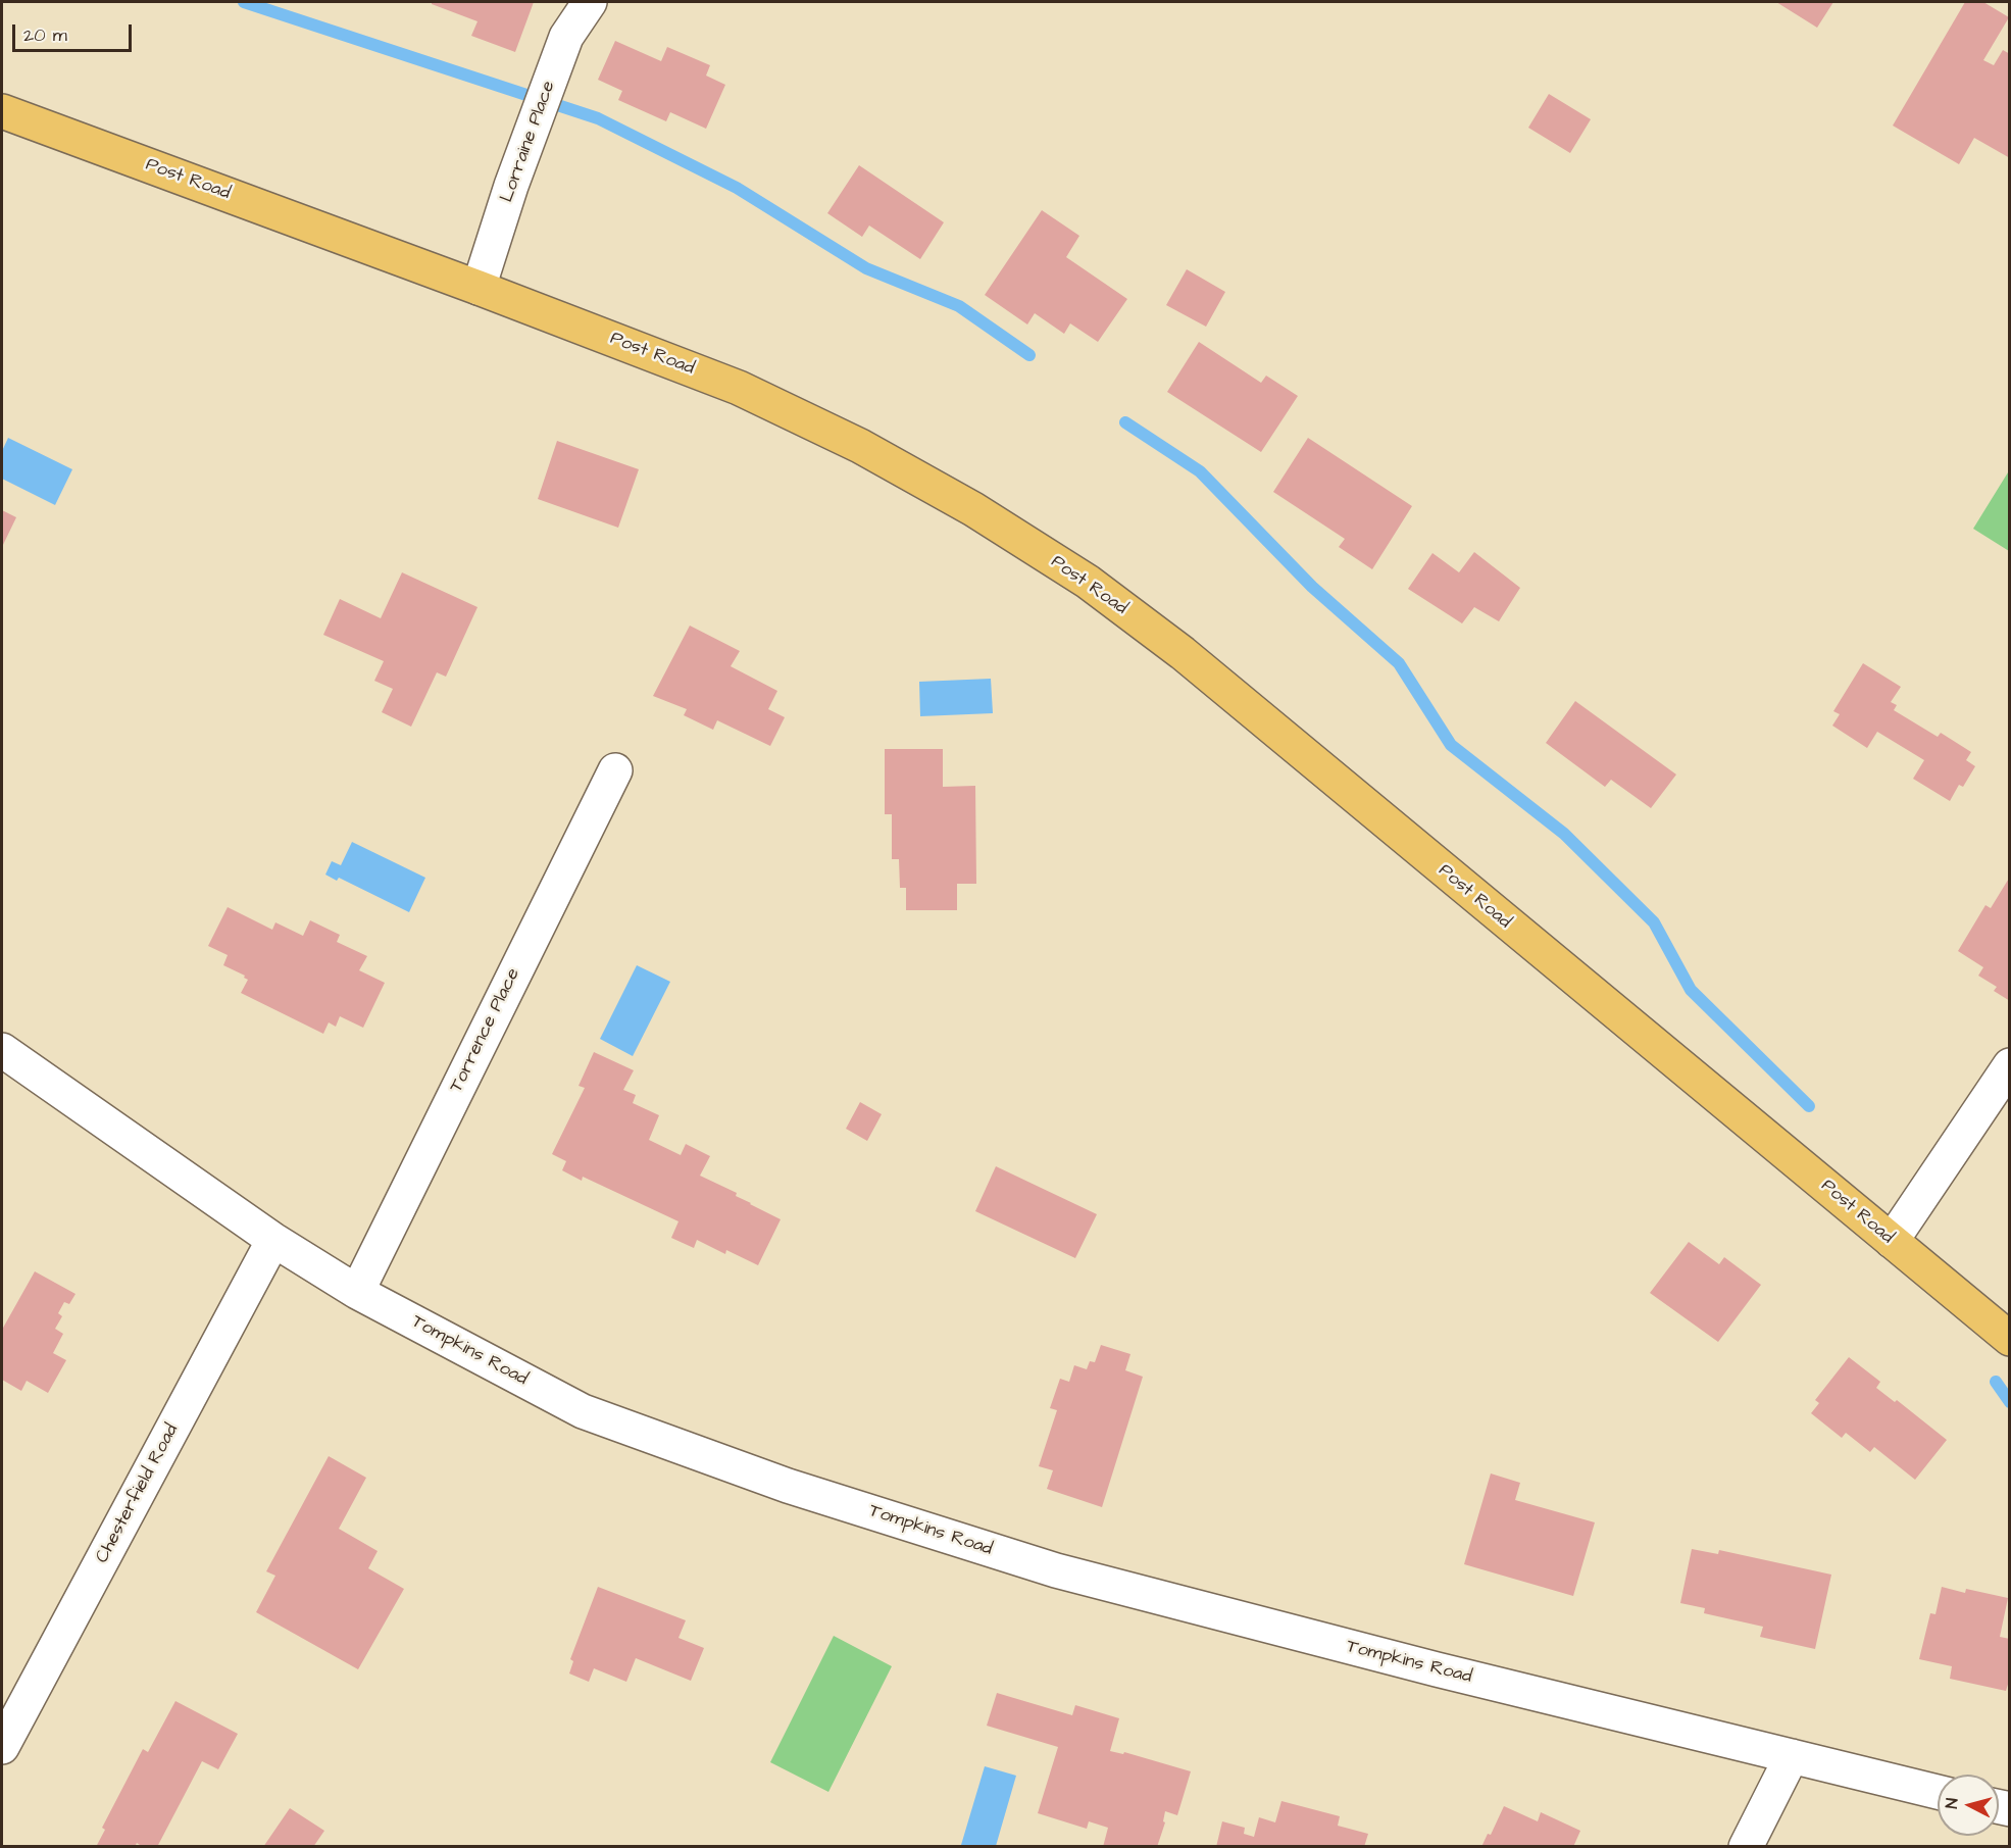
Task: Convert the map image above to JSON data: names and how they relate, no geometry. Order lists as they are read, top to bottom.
{
  "streets": {
    "main road": ["Post Road"],
    "street": [
      "Lorraine Place",
      "Torrence Place",
      "Tompkins Road",
      "Chesterfield Road"
    ]
  },
  "crossings": [
    ["Lorraine Place", "Post Road"],
    ["Torrence Place", "Tompkins Road"],
    ["Tompkins Road", "Chesterfield Road"]
  ],
  "scale_bar": "20 m",
  "north": "left"
}
